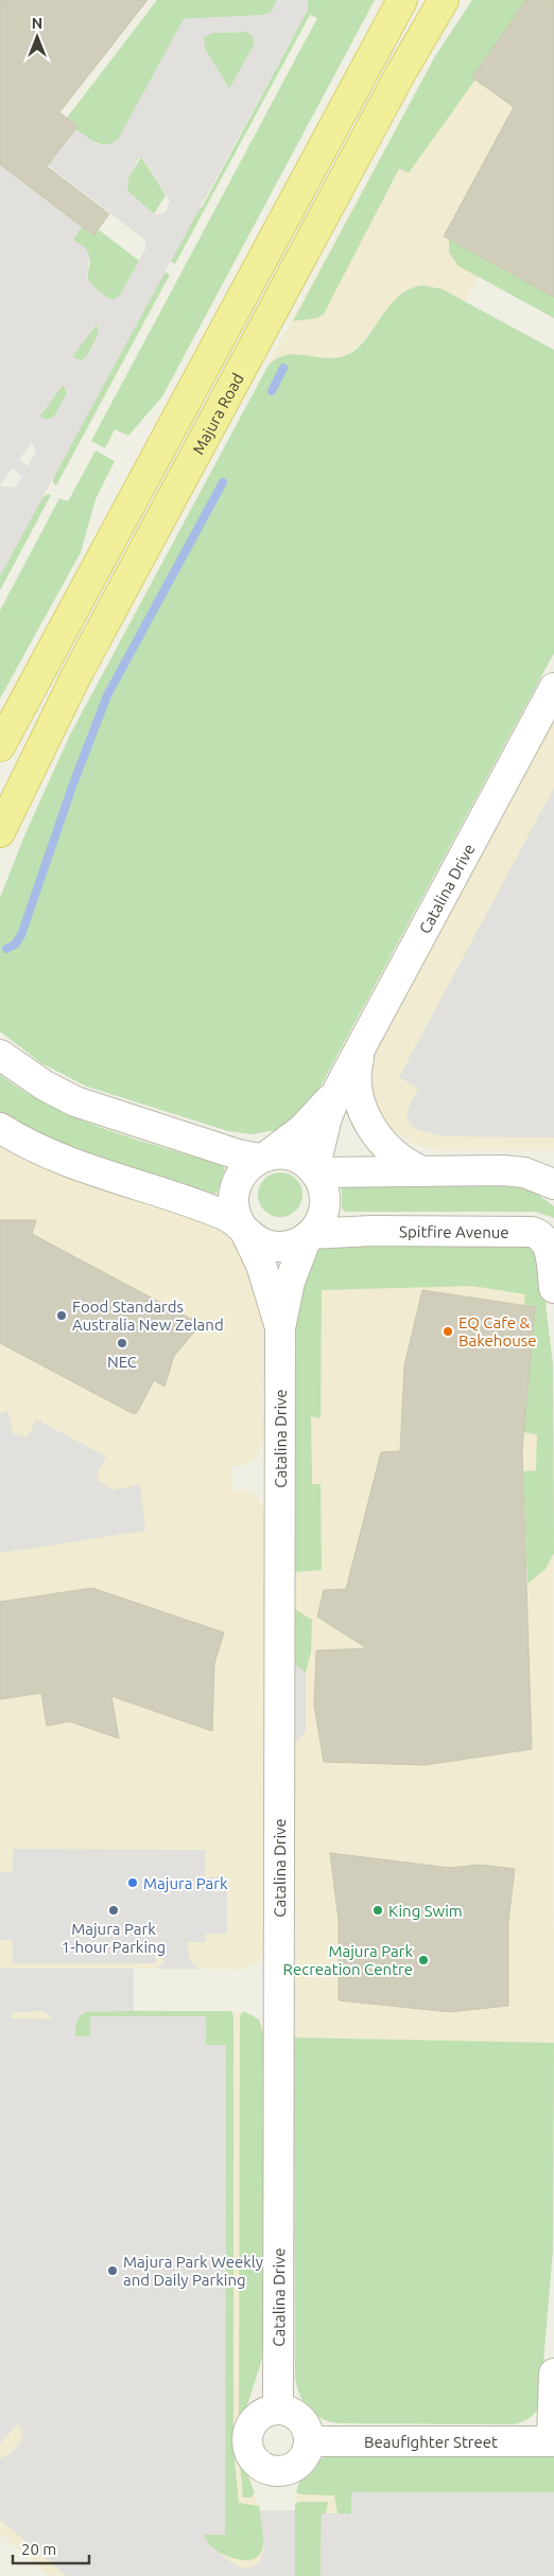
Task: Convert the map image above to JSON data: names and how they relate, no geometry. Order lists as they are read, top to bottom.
{
  "streets": {
    "main road": ["Majura Road"],
    "street": ["Catalina Drive", "Spitfire Avenue", "Beaufighter Street"]
  },
  "crossings": [
    ["Catalina Drive", "Spitfire Avenue"],
    ["Catalina Drive", "Beaufighter Street"]
  ],
  "places": [
    "Food Standards Australia New Zeland",
    "EQ Cafe & Bakehouse",
    "NEC",
    "Majura Park",
    "Majura Park 1-hour Parking",
    "King Swim",
    "Majura Park Recreation Centre",
    "Majura Park Weekly and Daily Parking"
  ],
  "scale_bar": "20 m",
  "north": "top"
}
